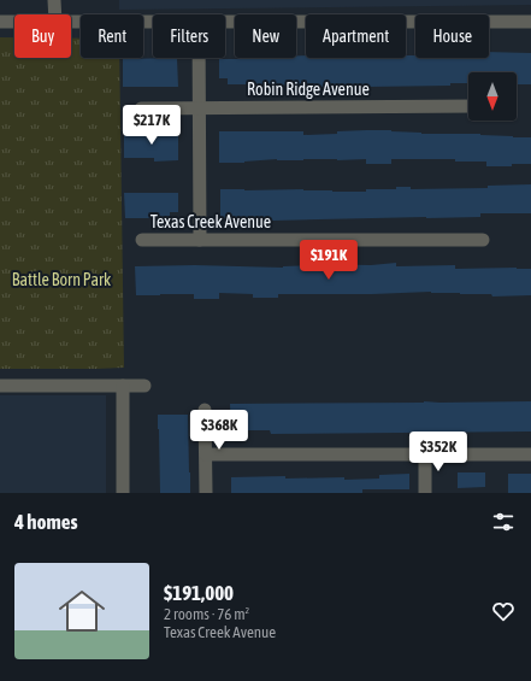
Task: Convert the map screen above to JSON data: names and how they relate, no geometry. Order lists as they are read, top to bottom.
{
  "streets": {
    "street": ["Robin Ridge Avenue", "Texas Creek Avenue"]
  },
  "parks": ["Battle Born Park"],
  "north": "bottom",
  "page": {
    "chip": [
      "Buy",
      "Rent",
      "Filters",
      "New",
      "Apartment",
      "House"
    ],
    "price": [
      "$217K",
      "$191K",
      "$368K",
      "$352K"
    ],
    "heading": "4 homes",
    "list": [
      {
        "name": "$191,000",
        "note": "2 rooms · 76 m² · Texas Creek Avenue"
      }
    ]
  }
}
